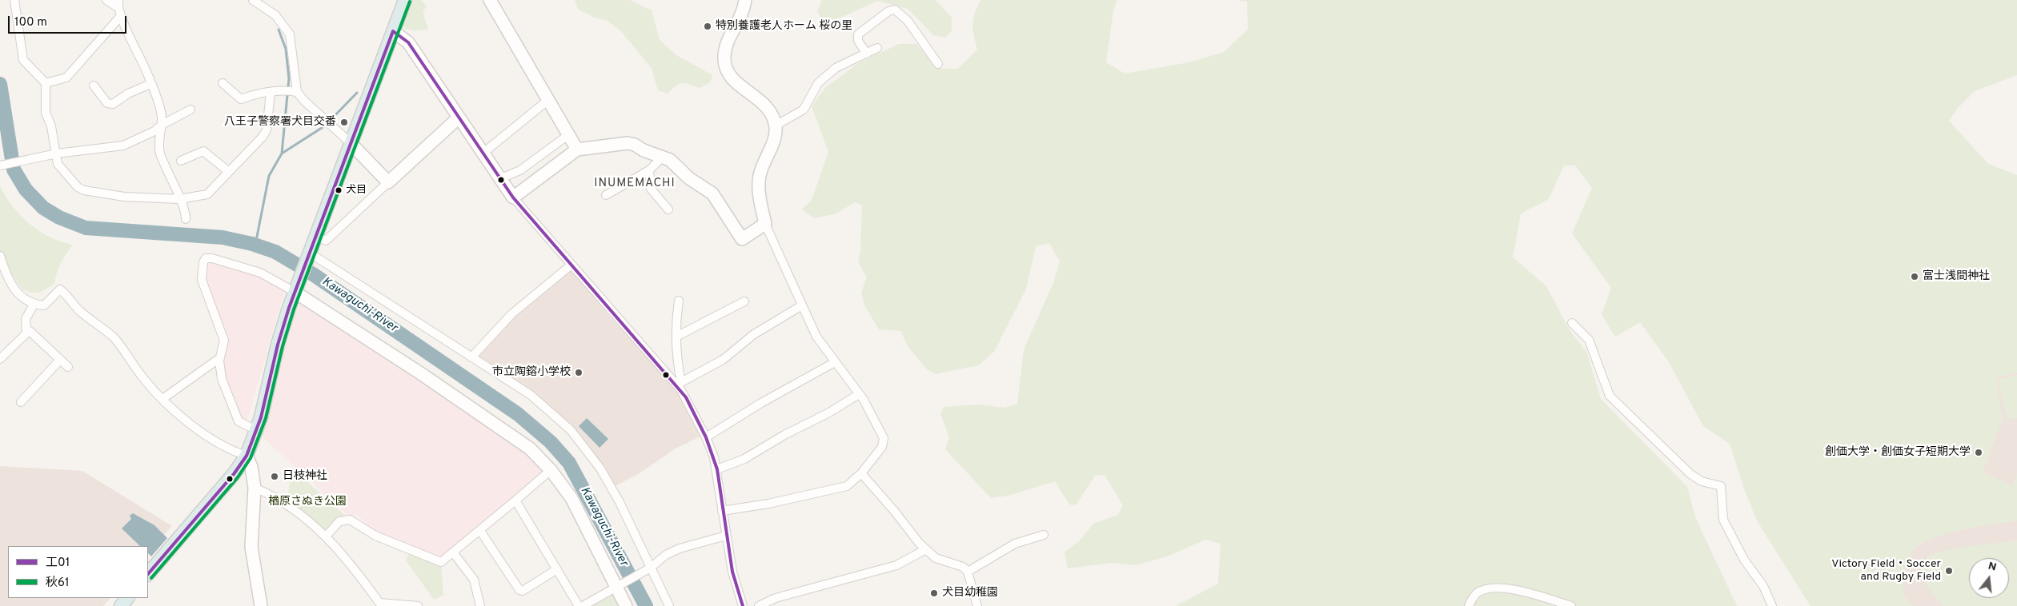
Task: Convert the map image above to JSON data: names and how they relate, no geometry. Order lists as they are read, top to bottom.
{
  "districts": ["INUMEMACHI"],
  "water": ["Kawaguchi-River"],
  "parks": ["楢原さぬき公園"],
  "places": [
    "特別養護老人ホーム 桜の里",
    "八王子警察署犬目交番",
    "犬目",
    "富士浅間神社",
    "市立陶鎔小学校",
    "創価大学・創価女子短期大学",
    "日枝神社",
    "Victory Field・Soccer and Rugby Field",
    "犬目幼稚園"
  ],
  "lines": ["transit line 秋61", "transit line 工01"],
  "legend": ["工01", "秋61"],
  "scale_bar": "100 m",
  "north": "top"
}
